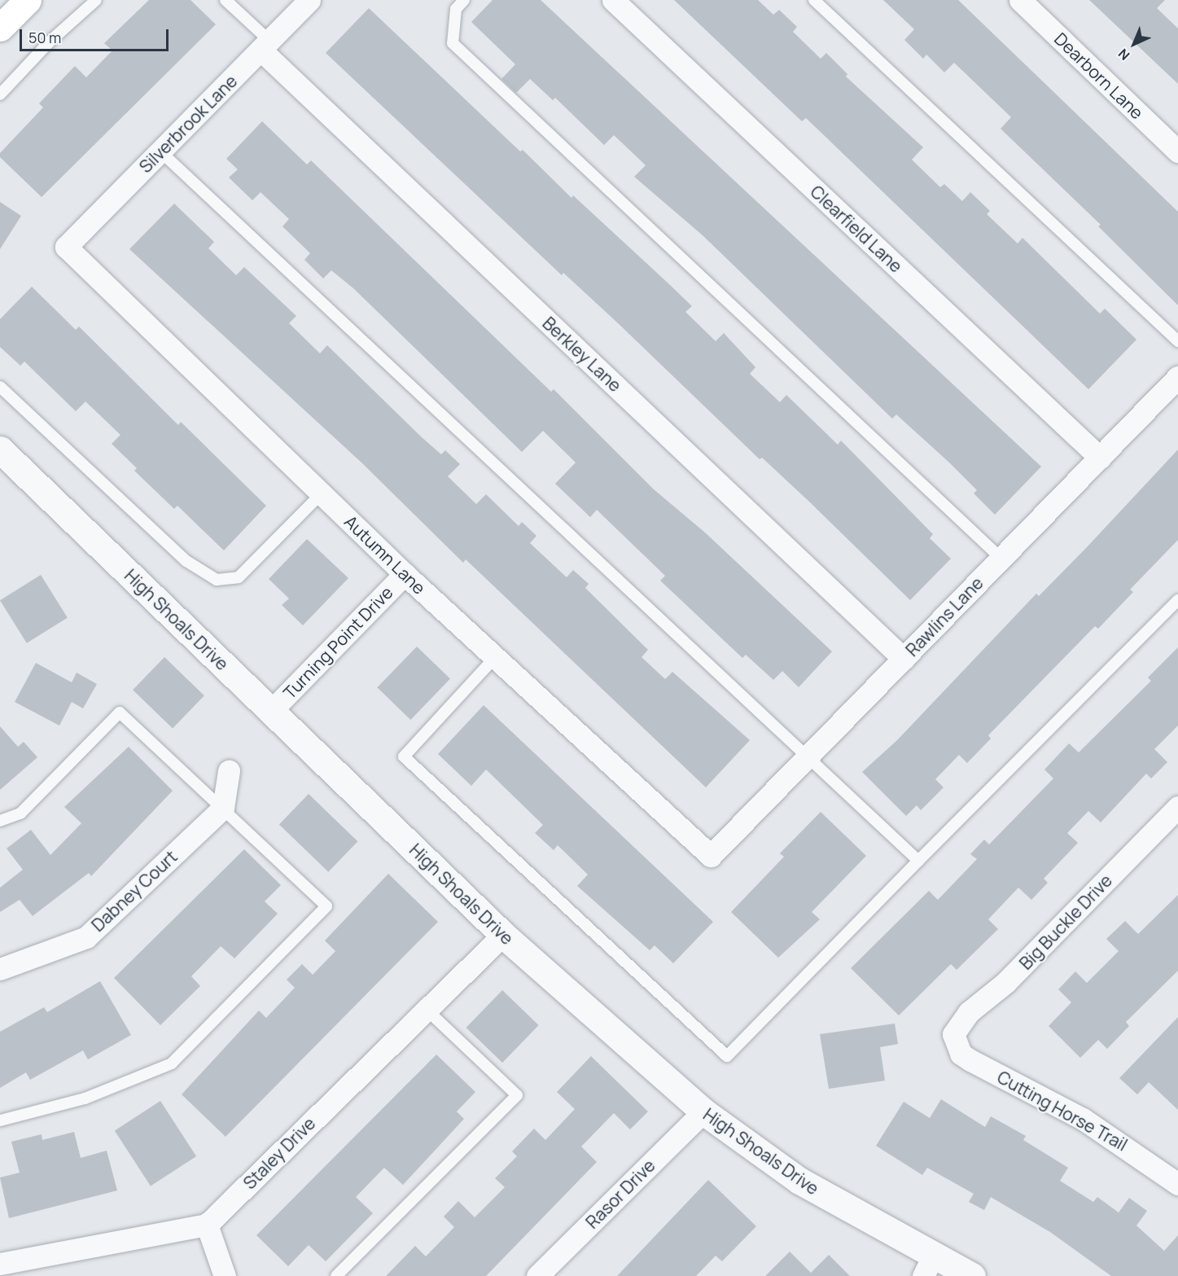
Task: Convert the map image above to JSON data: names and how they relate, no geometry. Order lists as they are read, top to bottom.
{
  "streets": {
    "street": [
      "Dearborn Lane",
      "Silverbrook Lane",
      "Clearfield Lane",
      "Berkley Lane",
      "Autumn Lane",
      "Rawlins Lane",
      "High Shoals Drive",
      "Turning Point Drive",
      "Dabney Court",
      "Big Buckle Drive",
      "Cutting Horse Trail",
      "Staley Drive",
      "Rasor Drive"
    ]
  },
  "crossings": [
    ["Silverbrook Lane", "Berkley Lane"],
    ["Silverbrook Lane", "Autumn Lane"],
    ["Clearfield Lane", "Rawlins Lane"],
    ["Berkley Lane", "Rawlins Lane"],
    ["Autumn Lane", "Rawlins Lane"],
    ["Autumn Lane", "Turning Point Drive"],
    ["High Shoals Drive", "Turning Point Drive"],
    ["High Shoals Drive", "Staley Drive"],
    ["High Shoals Drive", "Rasor Drive"],
    ["Big Buckle Drive", "Cutting Horse Trail"]
  ],
  "scale_bar": "50 m",
  "north": "bottom left"
}
